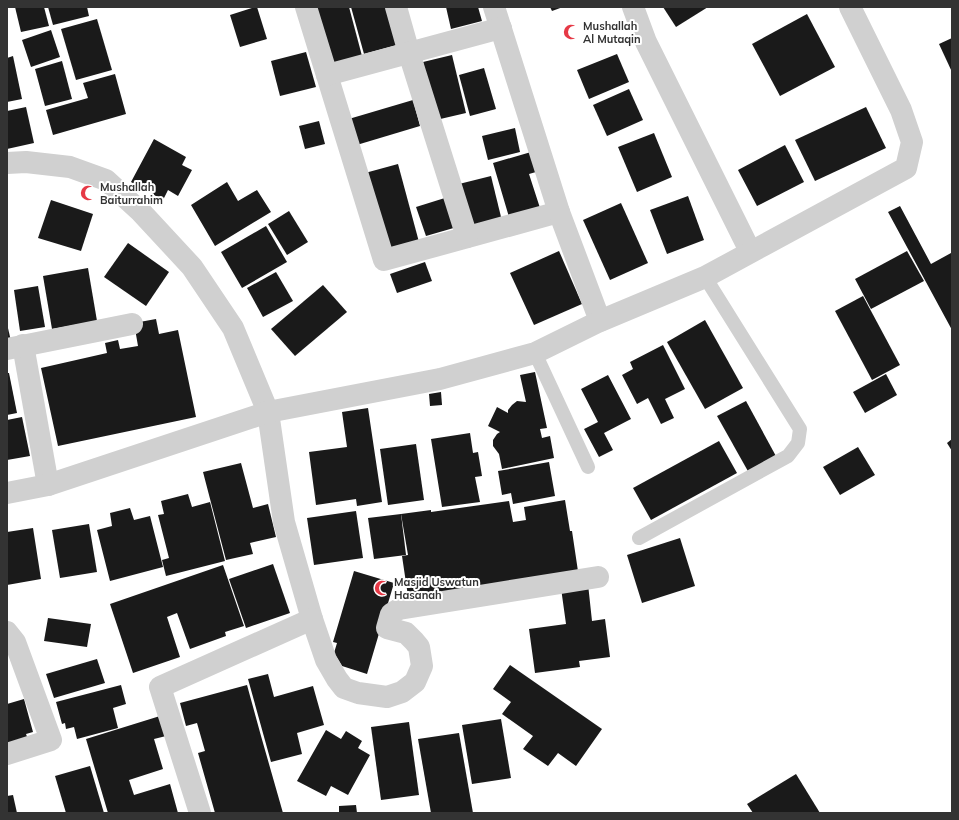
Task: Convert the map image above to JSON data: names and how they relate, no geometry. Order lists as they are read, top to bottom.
{
  "places": {
    "mosque": ["Mushallah Al Mutaqin", "Mushallah Baiturrahim", "Masjid Uswatun Hasanah"]
  }
}
